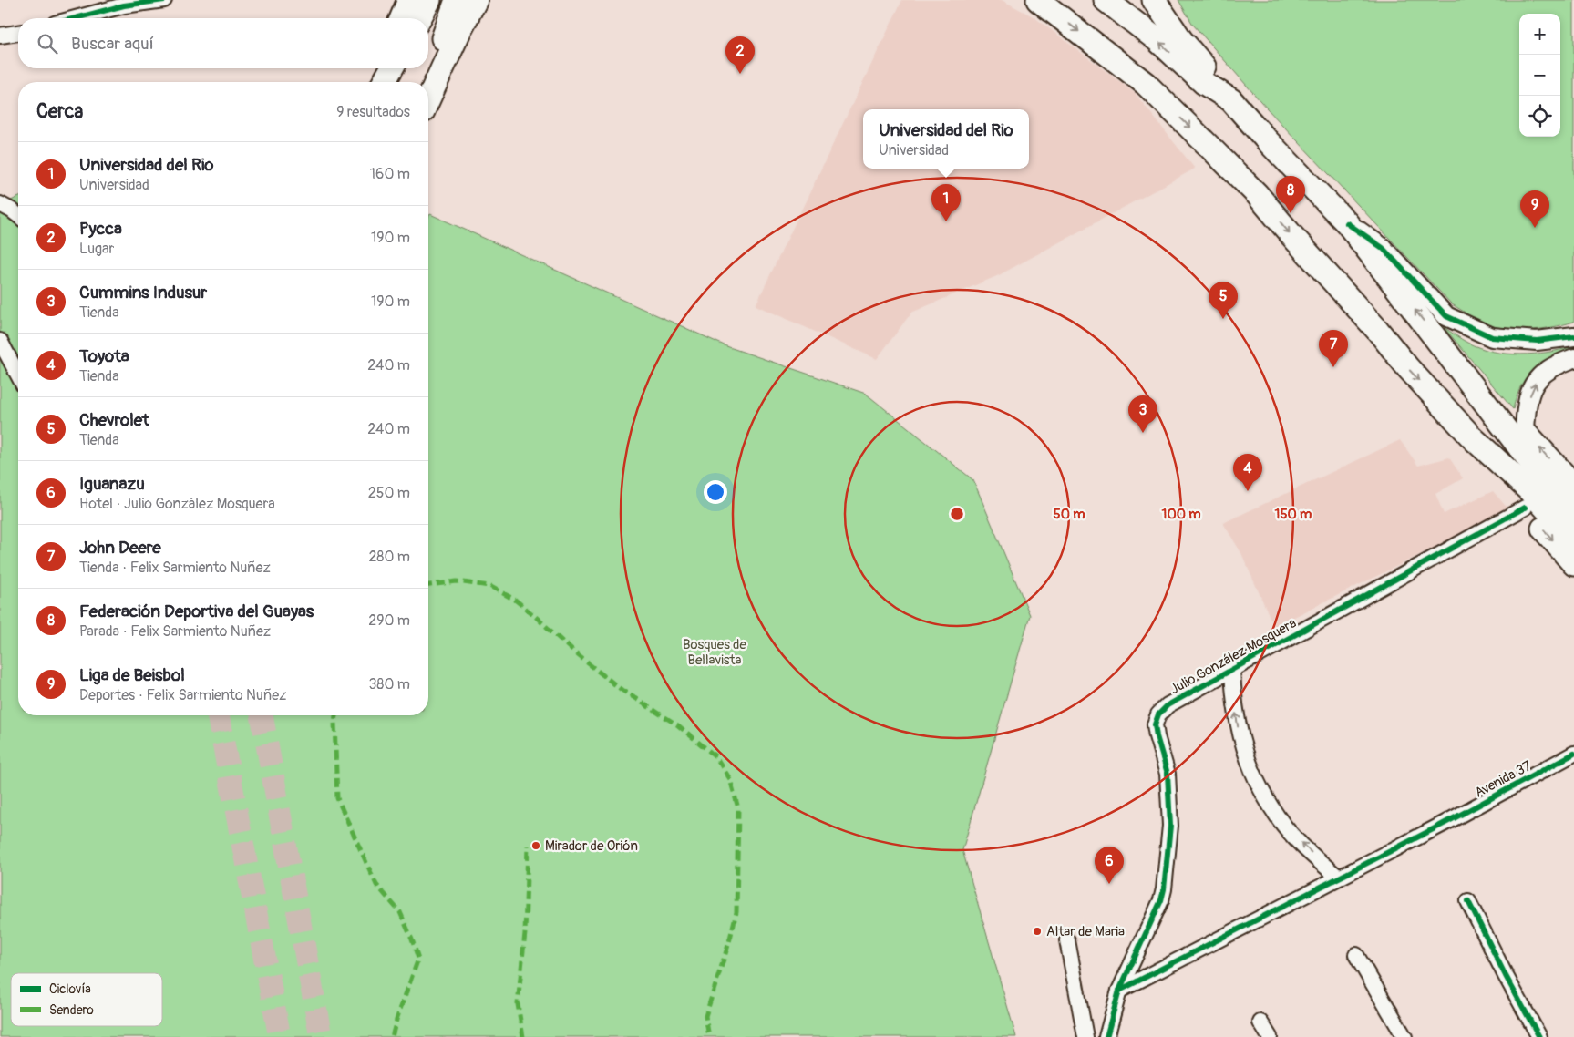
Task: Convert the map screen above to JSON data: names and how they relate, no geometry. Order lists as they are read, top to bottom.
{
  "streets": {
    "street": ["Julio González Mosquera", "Avenida 37"]
  },
  "crossings": [
    ["Julio González Mosquera", "Avenida 37"]
  ],
  "parks": ["Bosques de Bellavista"],
  "places": ["Mirador de Orión", "Altar de Maria"],
  "legend": ["Ciclovía", "Sendero"],
  "page": {
    "map_buttons": ["+", "−"],
    "search": "Buscar aquí",
    "pins": [
      "2",
      "8",
      "1",
      "9",
      "5",
      "7",
      "3",
      "4",
      "6"
    ],
    "heading": ["Cerca", "9 resultados"],
    "popup": ["Universidad del Rio", "Universidad"],
    "list": [
      {
        "mark": "1",
        "name": "Universidad del Rio",
        "note": "Universidad",
        "value": "160 m"
      },
      {
        "mark": "2",
        "name": "Pycca",
        "note": "Lugar",
        "value": "190 m"
      },
      {
        "mark": "3",
        "name": "Cummins Indusur",
        "note": "Tienda",
        "value": "190 m"
      },
      {
        "mark": "4",
        "name": "Toyota",
        "note": "Tienda",
        "value": "240 m"
      },
      {
        "mark": "5",
        "name": "Chevrolet",
        "note": "Tienda",
        "value": "240 m"
      },
      {
        "mark": "6",
        "name": "Iguanazu",
        "note": "Hotel · Julio González Mosquera",
        "value": "250 m"
      },
      {
        "mark": "7",
        "name": "John Deere",
        "note": "Tienda · Felix Sarmiento Nuñez",
        "value": "280 m"
      },
      {
        "mark": "8",
        "name": "Federación Deportiva del Guayas",
        "note": "Parada · Felix Sarmiento Nuñez",
        "value": "290 m"
      },
      {
        "mark": "9",
        "name": "Liga de Beisbol",
        "note": "Deportes · Felix Sarmiento Nuñez",
        "value": "380 m"
      }
    ]
  },
  "rings": ["50 m", "100 m", "150 m"]
}
